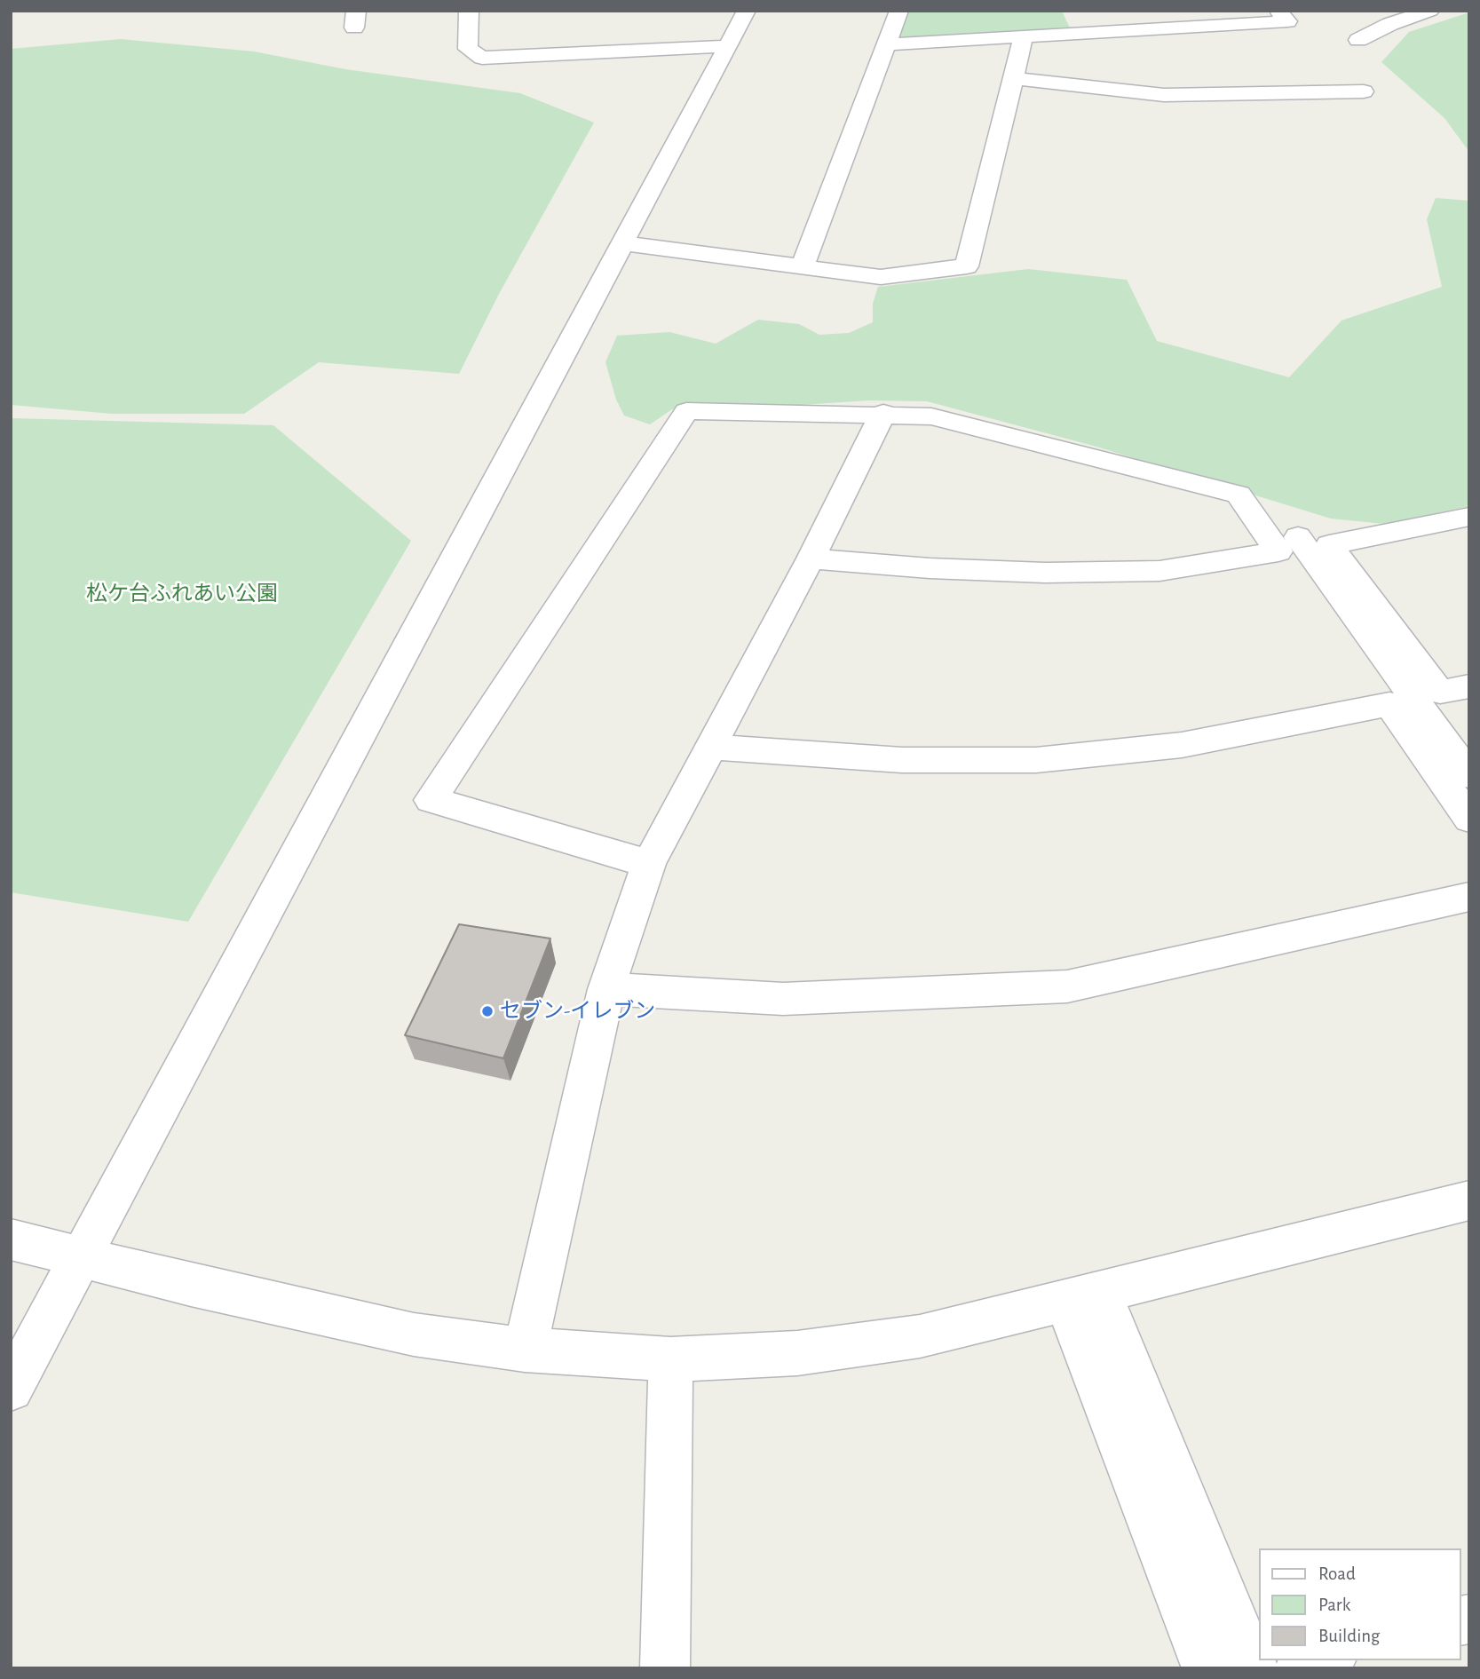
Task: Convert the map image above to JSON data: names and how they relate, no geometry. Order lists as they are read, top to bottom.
{
  "parks": ["松ケ台ふれあい公園"],
  "places": ["セブン-イレブン"],
  "legend": ["Road", "Park", "Building"]
}
